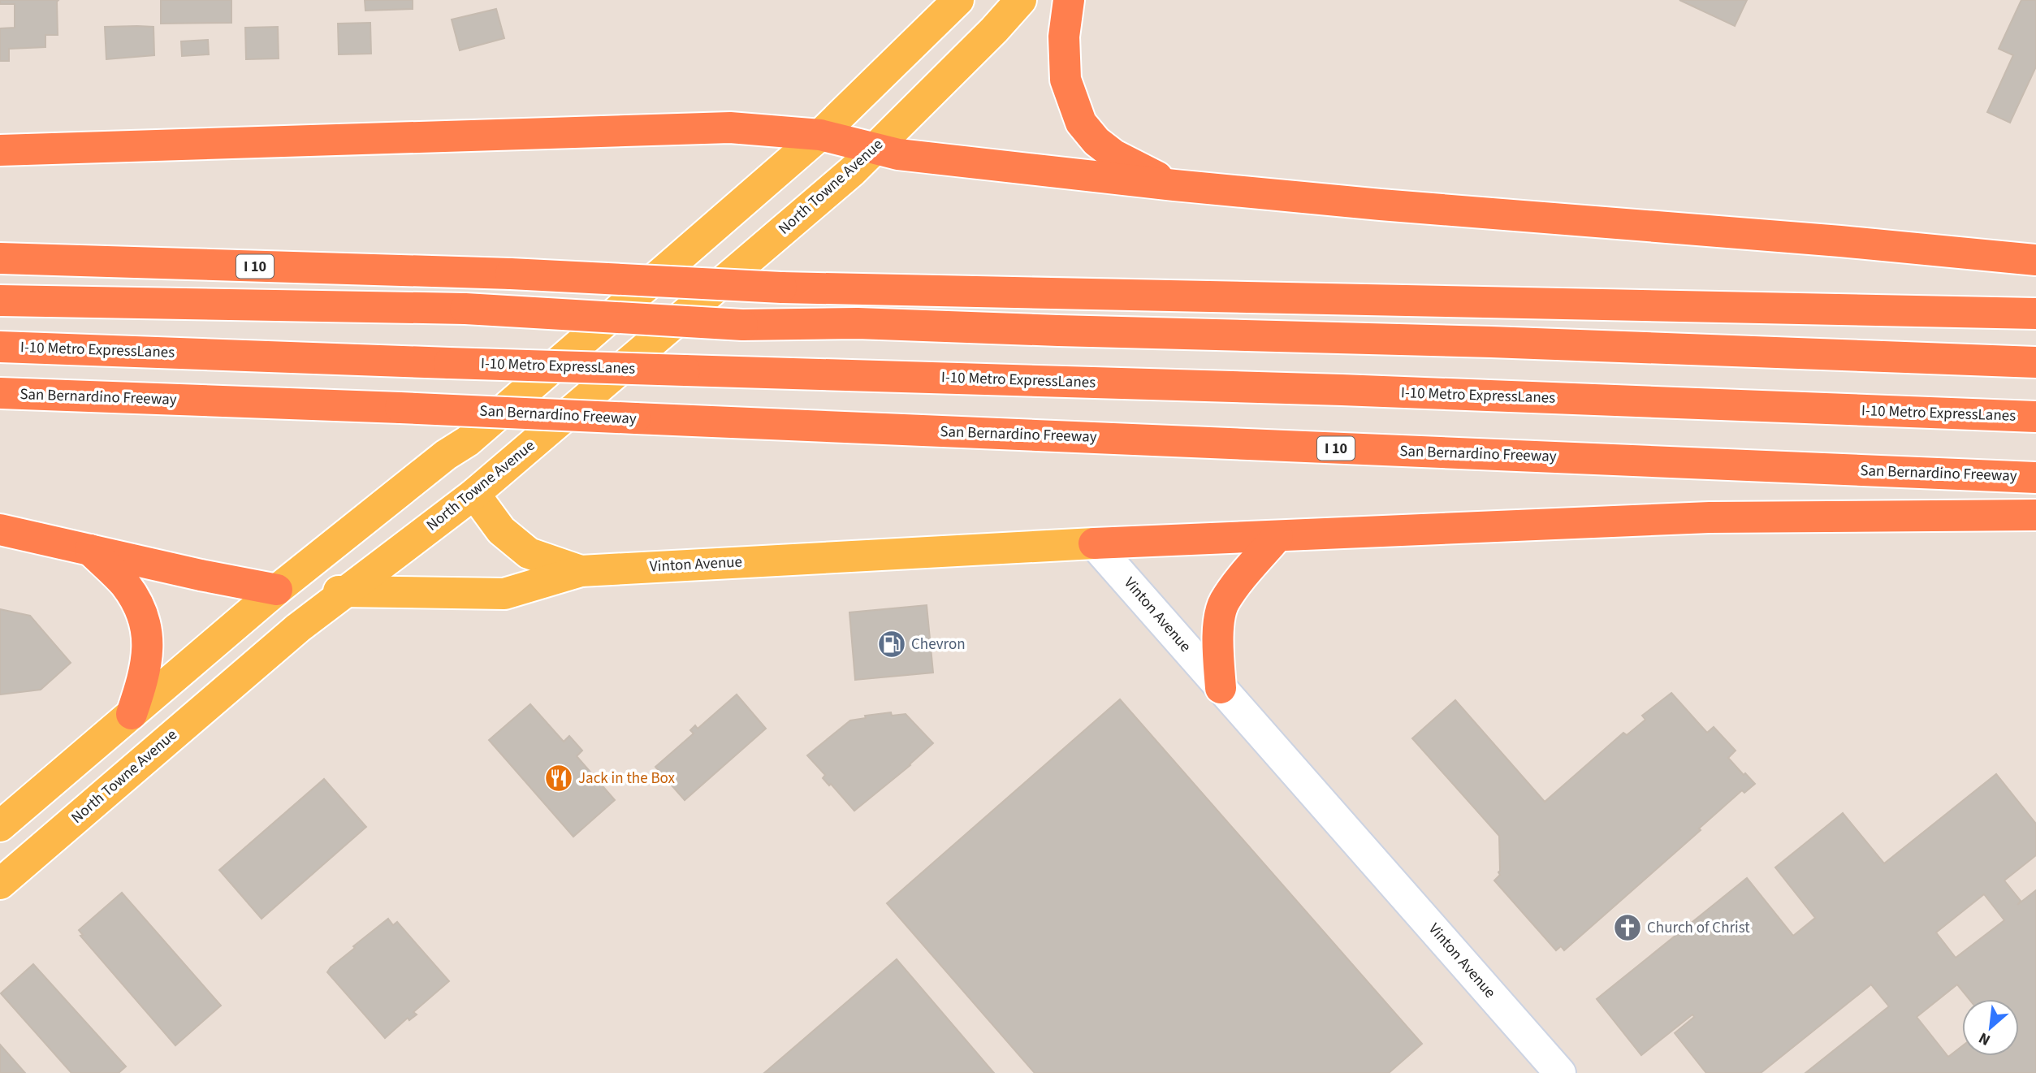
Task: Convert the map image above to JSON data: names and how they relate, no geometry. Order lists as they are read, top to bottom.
{
  "streets": {
    "highway": ["I 10", "I-10 Metro ExpressLanes", "San Bernardino Freeway"],
    "main road": ["North Towne Avenue", "Vinton Avenue"]
  },
  "crossings": [
    ["North Towne Avenue", "Vinton Avenue"]
  ],
  "places": {
    "fuel station": ["Chevron"],
    "restaurant": ["Jack in the Box"],
    "church": ["Church of Christ"]
  },
  "north": "bottom left"
}
